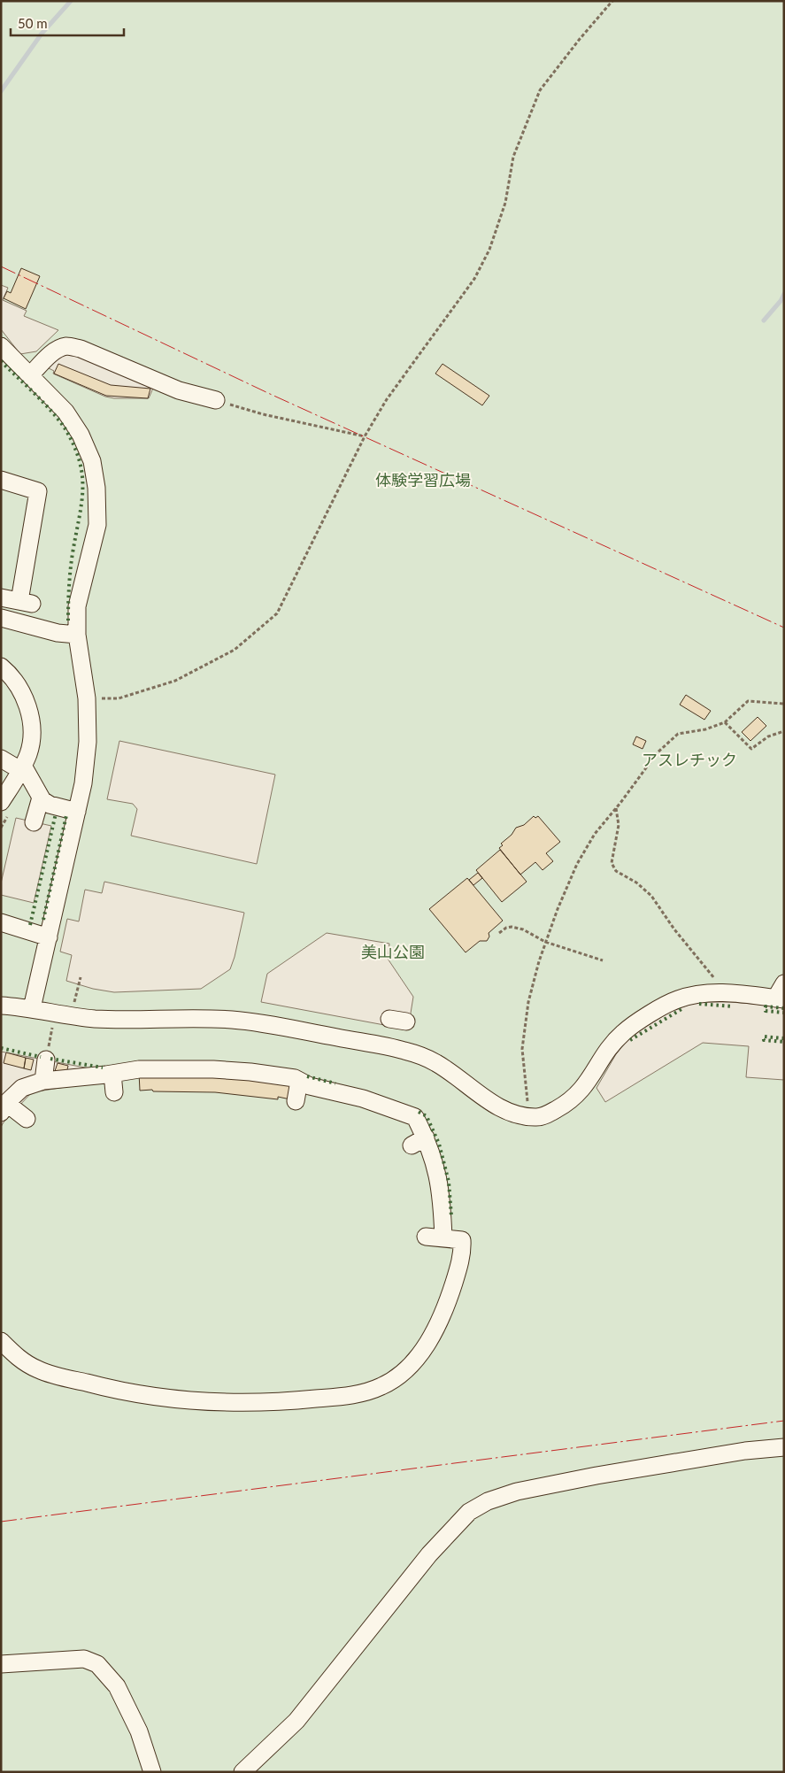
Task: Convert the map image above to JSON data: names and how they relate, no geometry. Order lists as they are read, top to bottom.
{
  "parks": ["体験学習広場", "アスレチック", "美山公園"],
  "scale_bar": "50 m"
}
